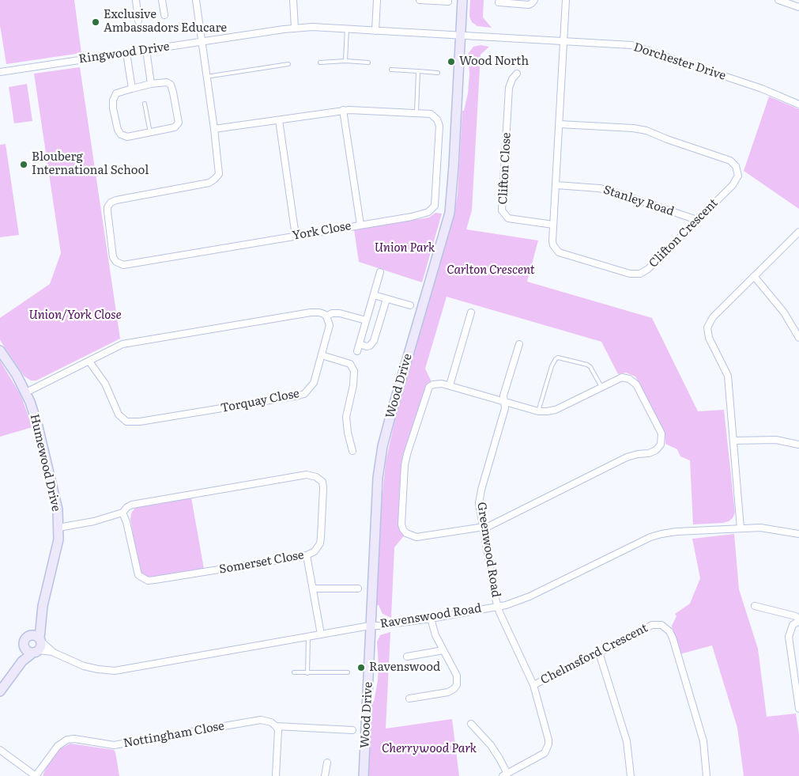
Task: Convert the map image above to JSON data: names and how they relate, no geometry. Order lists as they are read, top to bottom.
{
  "streets": {
    "street": [
      "Ringwood Drive",
      "Dorchester Drive",
      "Clifton Close",
      "Stanley Road",
      "York Close",
      "Clifton Crescent",
      "Wood Drive",
      "Torquay Close",
      "Humewood Drive",
      "Greenwood Road",
      "Somerset Close",
      "Ravenswood Road",
      "Chelmsford Crescent",
      "Nottingham Close"
    ]
  },
  "crossings": [
    ["Ringwood Drive", "Dorchester Drive"],
    ["Ringwood Drive", "York Close"],
    ["Ringwood Drive", "Wood Drive"],
    ["Dorchester Drive", "Clifton Crescent"],
    ["Dorchester Drive", "Wood Drive"],
    ["Clifton Close", "Clifton Crescent"],
    ["Stanley Road", "Clifton Crescent"],
    ["Wood Drive", "Ravenswood Road"],
    ["Humewood Drive", "Somerset Close"],
    ["Humewood Drive", "Ravenswood Road"],
    ["Greenwood Road", "Ravenswood Road"],
    ["Greenwood Road", "Chelmsford Crescent"]
  ],
  "parks": [
    "Union Park",
    "Carlton Crescent",
    "Union/York Close",
    "Cherrywood Park"
  ],
  "places": [
    "Exclusive Ambassadors Educare",
    "Wood North",
    "Blouberg International School",
    "Ravenswood"
  ]
}
